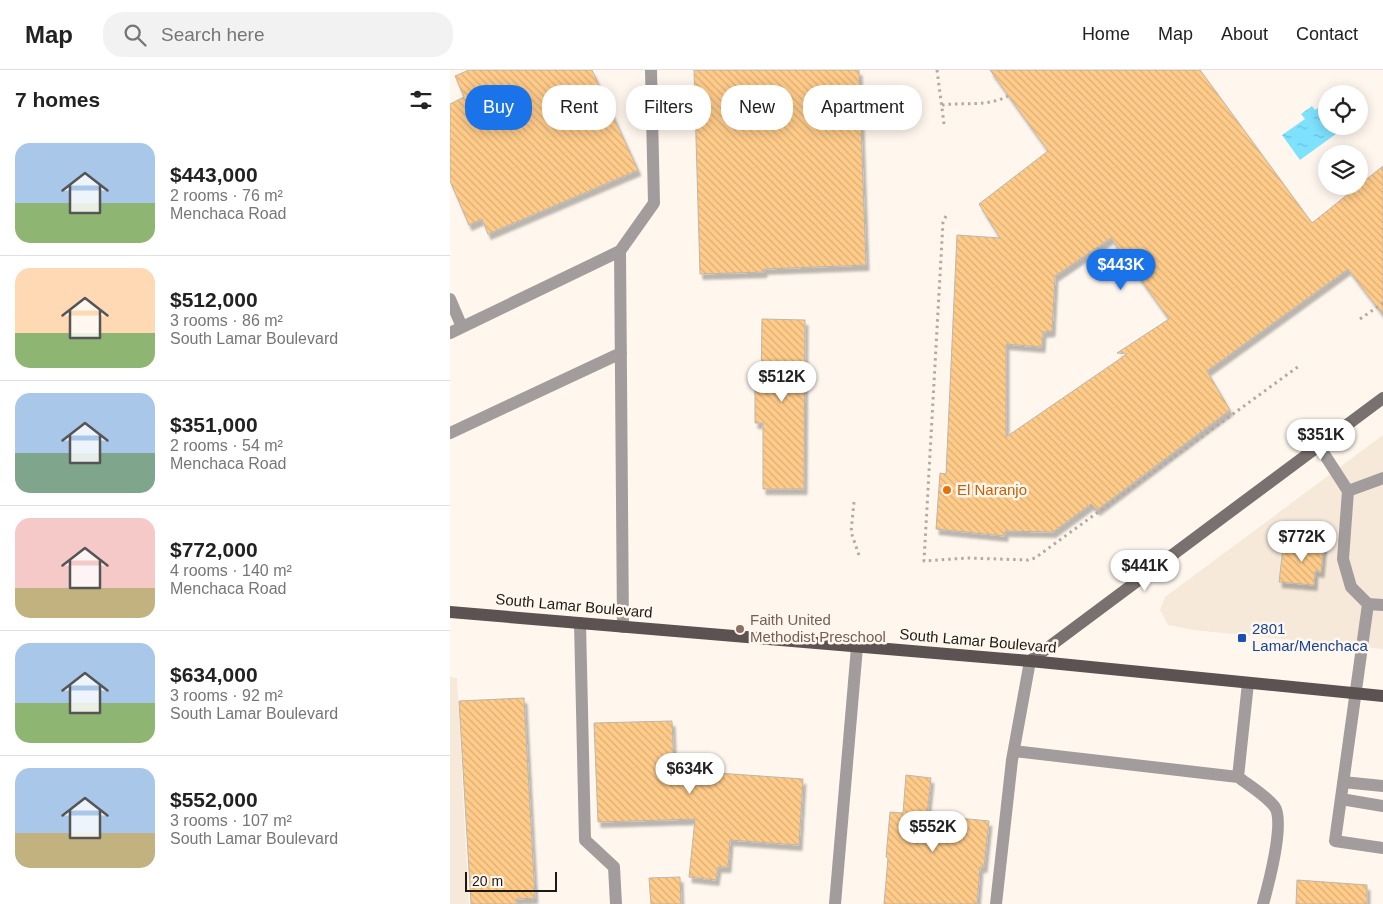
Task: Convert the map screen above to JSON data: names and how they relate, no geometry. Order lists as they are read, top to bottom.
{
  "streets": {
    "main road": ["South Lamar Boulevard"]
  },
  "places": {
    "other": ["El Naranjo", "Faith United Methodist Preschool"],
    "transit": ["2801 Lamar/Menchaca"]
  },
  "scale_bar": "20 m",
  "page": {
    "header": "Map",
    "search": "Search here",
    "nav": [
      "Home",
      "Map",
      "About",
      "Contact"
    ],
    "heading": "7 homes",
    "chip": [
      "Buy",
      "Rent",
      "Filters",
      "New",
      "Apartment"
    ],
    "list": [
      {
        "name": "$443,000",
        "note": "2 rooms · 76 m² · Menchaca Road"
      },
      {
        "name": "$512,000",
        "note": "3 rooms · 86 m² · South Lamar Boulevard"
      },
      {
        "name": "$351,000",
        "note": "2 rooms · 54 m² · Menchaca Road"
      },
      {
        "name": "$772,000",
        "note": "4 rooms · 140 m² · Menchaca Road"
      },
      {
        "name": "$634,000",
        "note": "3 rooms · 92 m² · South Lamar Boulevard"
      },
      {
        "name": "$552,000",
        "note": "3 rooms · 107 m² · South Lamar Boulevard"
      }
    ],
    "price": [
      "$443K",
      "$512K",
      "$351K",
      "$772K",
      "$441K",
      "$634K",
      "$552K"
    ],
    "scale": "20 m"
  }
}
